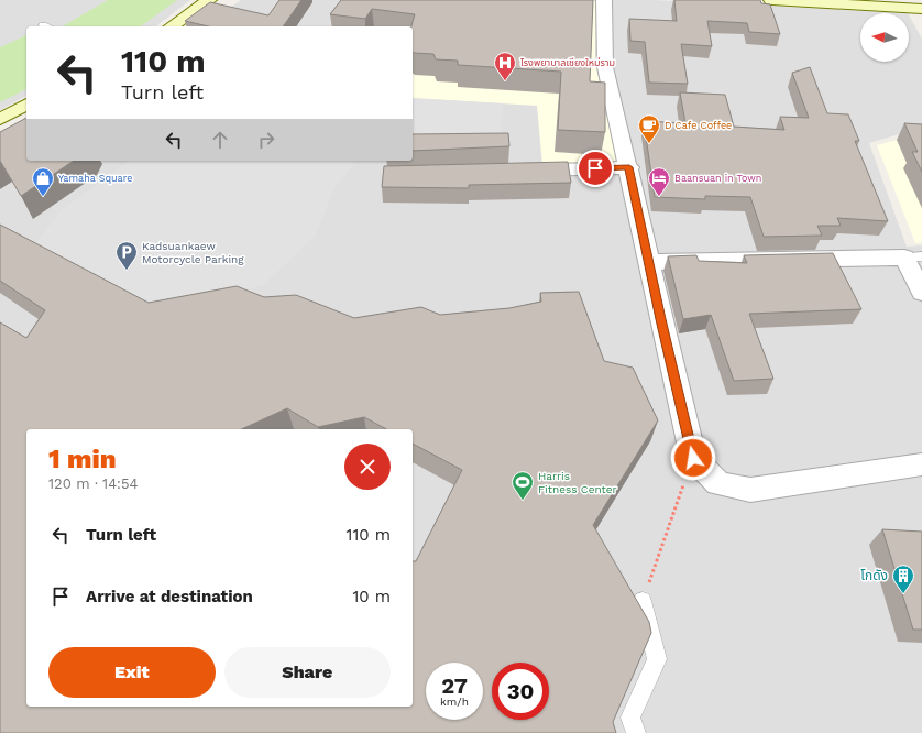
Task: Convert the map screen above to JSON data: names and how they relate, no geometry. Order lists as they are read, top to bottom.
{
  "places": {
    "hospital": ["โรงพยาบาลเชียงใหม่ราม"],
    "cafe": ["D Cafe Coffee"],
    "shop": ["Yamaha Square"],
    "hotel": ["Baansuan in Town"],
    "parking": ["Kadsuankaew Motorcycle Parking"],
    "sports": ["Harris Fitness Center"],
    "building": ["โกดัง"]
  },
  "north": "left",
  "page": {
    "turn": ["110 m", "Turn left"],
    "heading": ["1 min", "120 m · 14:54"],
    "list": [
      {
        "name": "Turn left",
        "value": "110 m"
      },
      {
        "name": "Arrive at destination",
        "value": "10 m"
      }
    ],
    "buttons": ["Exit", "Share"],
    "speed": "27 km/h",
    "limit": "30"
  }
}
